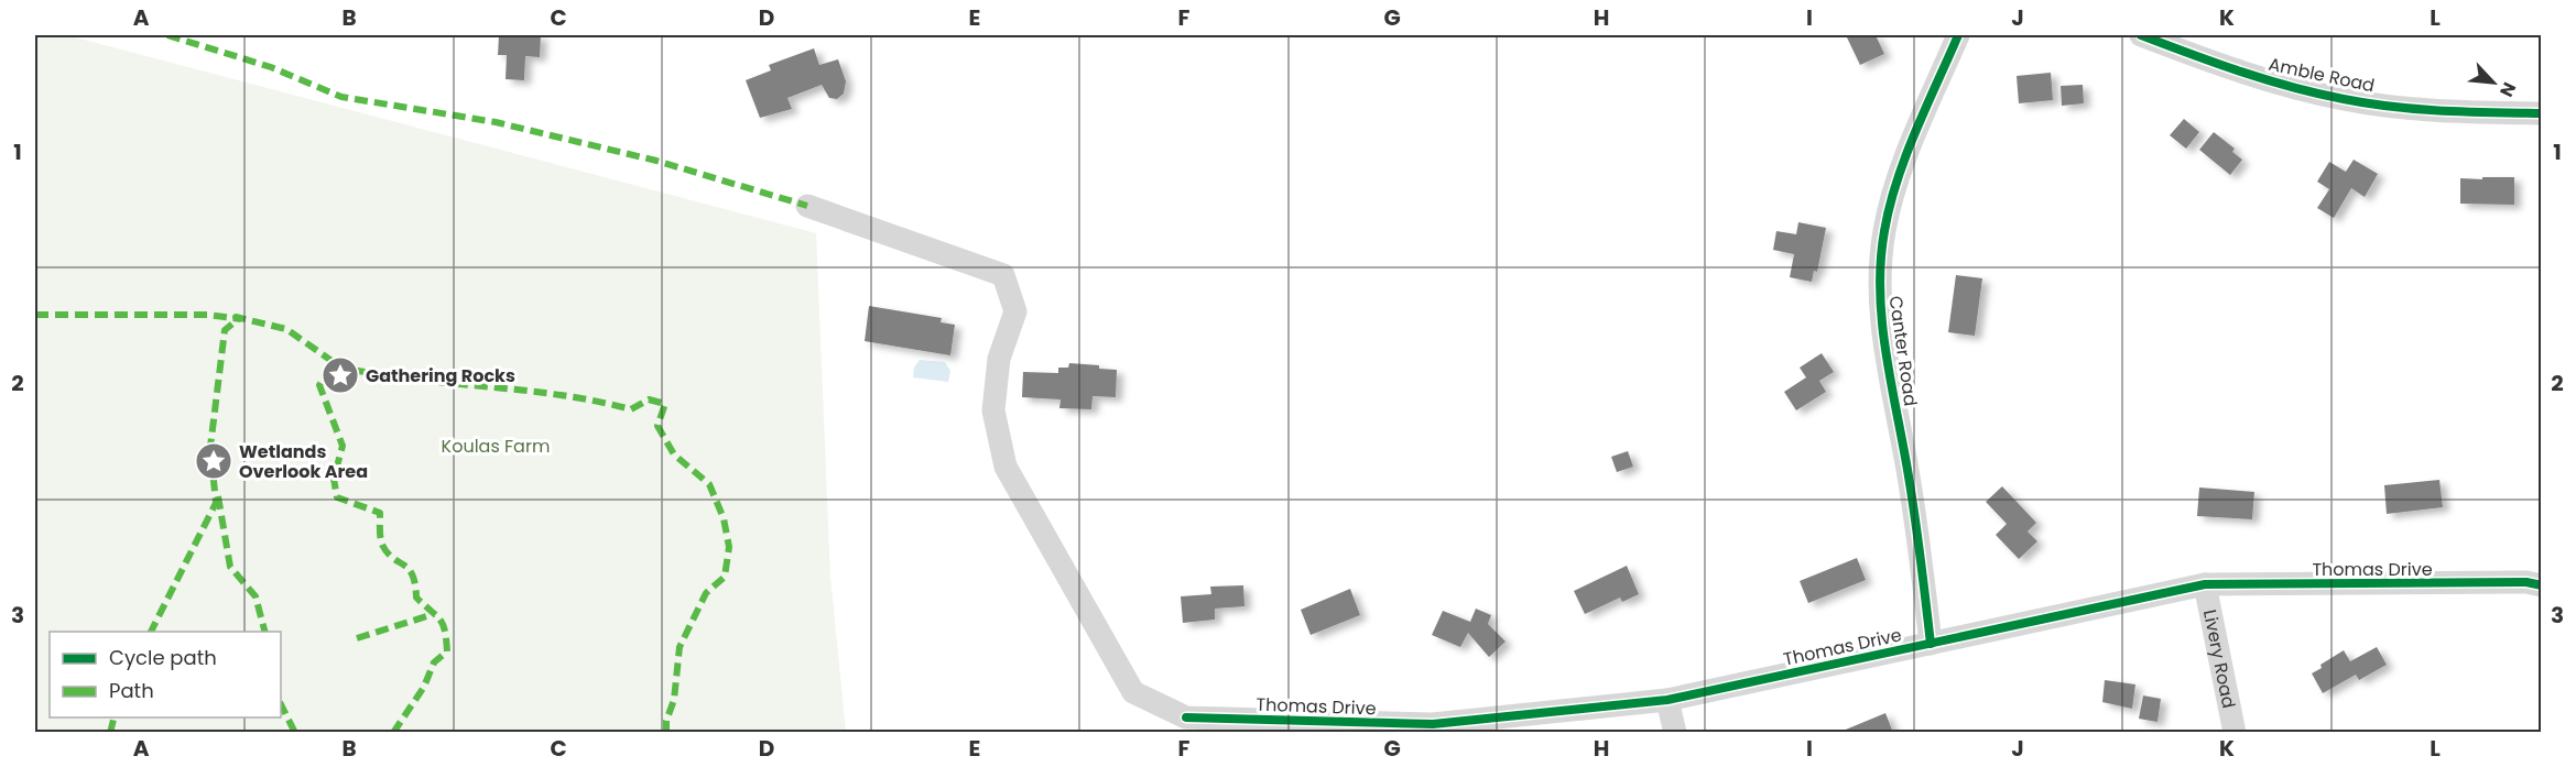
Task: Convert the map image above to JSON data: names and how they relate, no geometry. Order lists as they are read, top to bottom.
{
  "streets": {
    "street": [
      "Amble Road",
      "Canter Road",
      "Thomas Drive",
      "Livery Road"
    ]
  },
  "crossings": [
    ["Canter Road", "Thomas Drive"],
    ["Thomas Drive", "Livery Road"]
  ],
  "parks": ["Koulas Farm"],
  "places": {
    "place": ["Gathering Rocks", "Wetlands Overlook Area"]
  },
  "legend": ["Cycle path", "Path"],
  "north": "bottom right",
  "grid": {
    "columns": [
      "A",
      "B",
      "C",
      "D",
      "E",
      "F",
      "G",
      "H",
      "I",
      "J",
      "K",
      "L"
    ],
    "rows": ["1", "2", "3"]
  }
}
